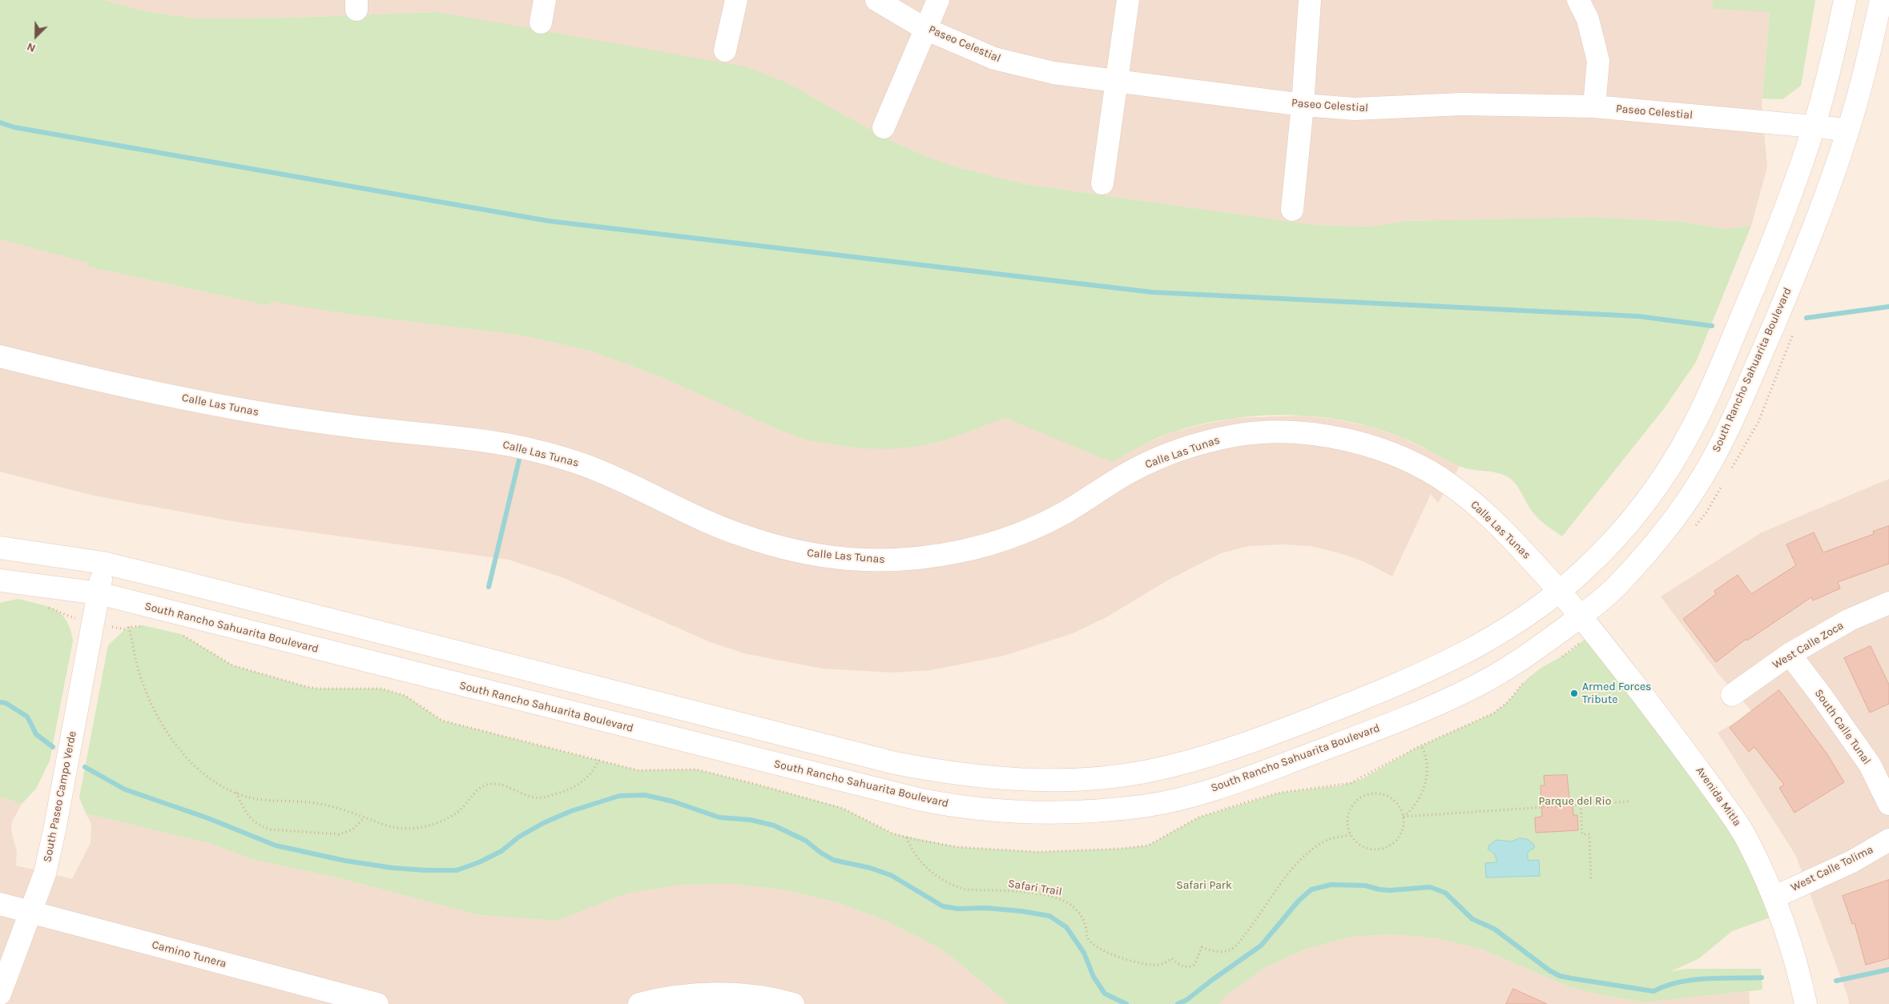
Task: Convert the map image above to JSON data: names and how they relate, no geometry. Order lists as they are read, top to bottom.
{
  "streets": {
    "street": [
      "Paseo Celestial",
      "South Rancho Sahuarita Boulevard",
      "Calle Las Tunas",
      "West Calle Zoca",
      "South Calle Tunal",
      "South Paseo Campo Verde",
      "Avenida Mitla",
      "West Calle Tolima",
      "Camino Tunera"
    ],
    "path": ["Safari Trail"]
  },
  "crossings": [
    ["Paseo Celestial", "South Rancho Sahuarita Boulevard"],
    ["South Rancho Sahuarita Boulevard", "Calle Las Tunas"],
    ["South Rancho Sahuarita Boulevard", "South Paseo Campo Verde"],
    ["South Rancho Sahuarita Boulevard", "Avenida Mitla"],
    ["Calle Las Tunas", "Avenida Mitla"],
    ["West Calle Zoca", "South Calle Tunal"],
    ["South Paseo Campo Verde", "Camino Tunera"],
    ["Avenida Mitla", "West Calle Tolima"]
  ],
  "parks": ["Parque del Rio", "Safari Park"],
  "places": ["Armed Forces Tribute"],
  "north": "bottom left"
}
